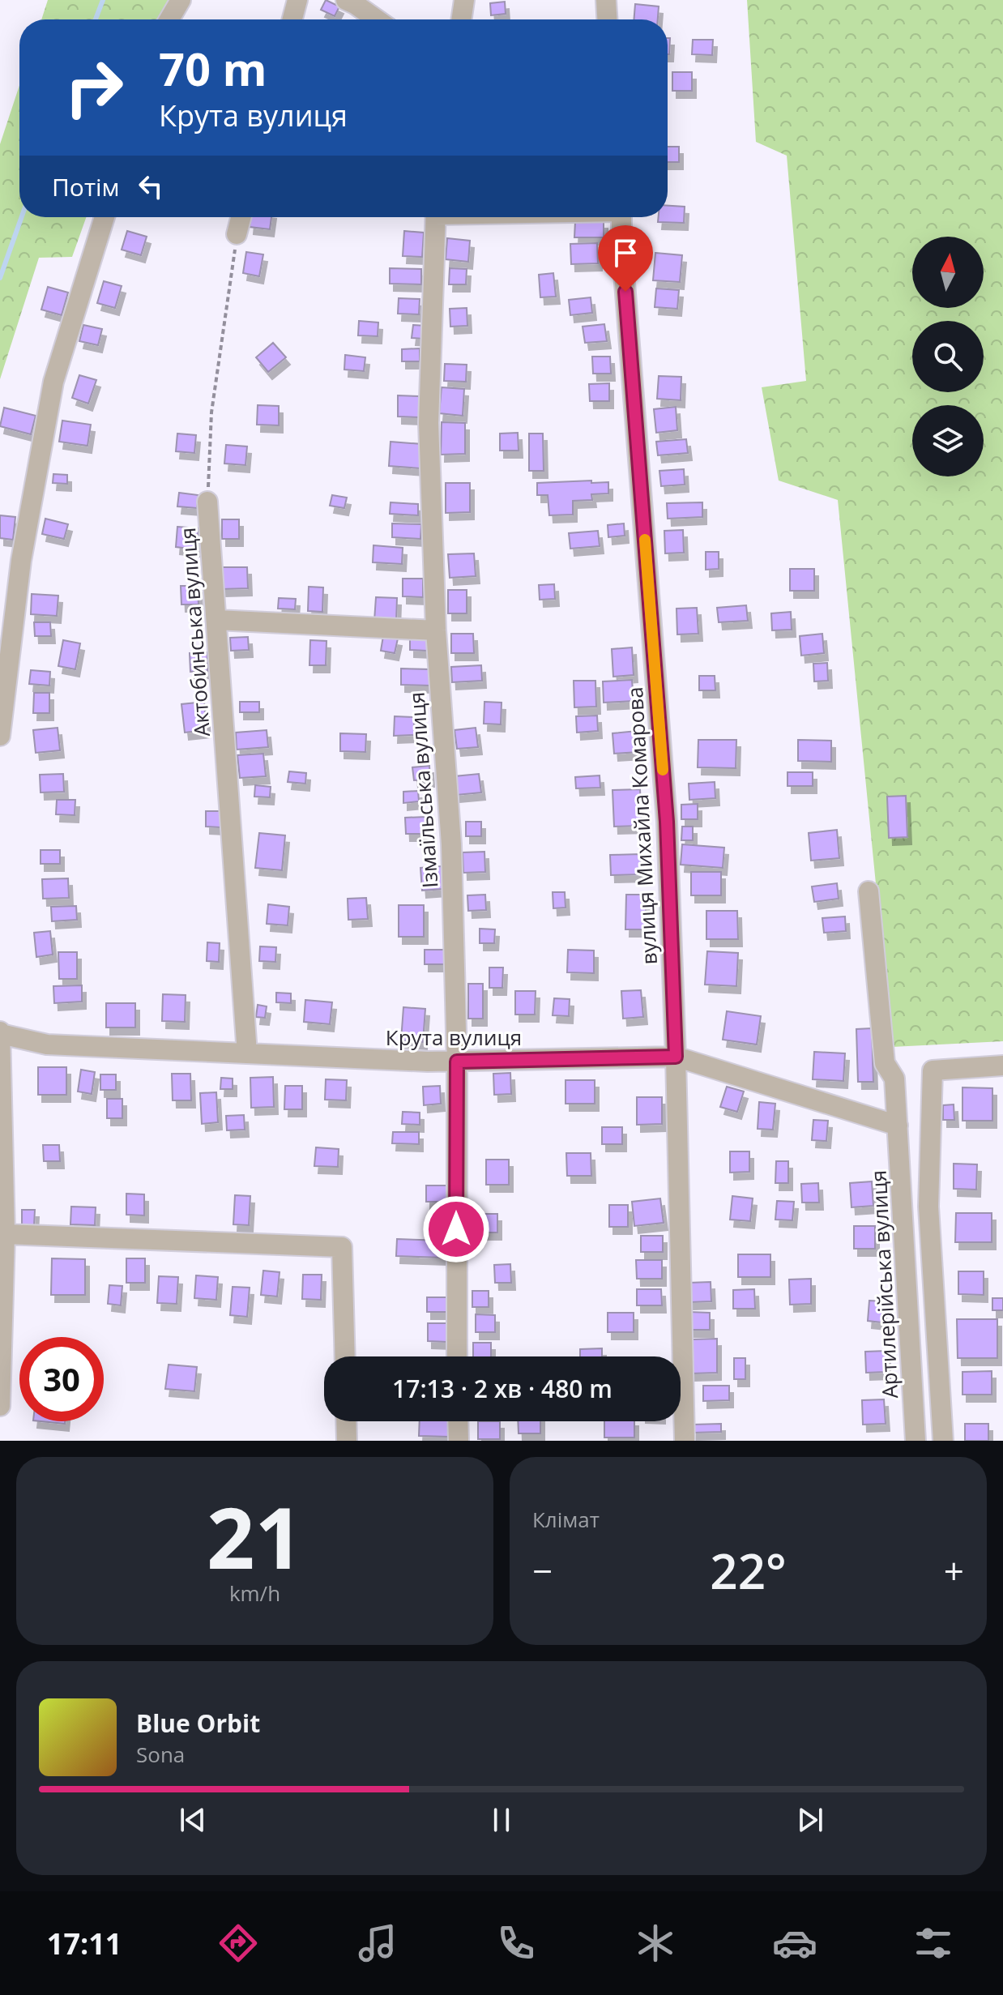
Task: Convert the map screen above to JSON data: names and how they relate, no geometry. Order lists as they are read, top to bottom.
{
  "streets": {
    "street": [
      "Актобинська вулиця",
      "Ізмаїльська вулиця",
      "вулиця Михайла Комарова",
      "Крута вулиця",
      "Артилерійська вулиця"
    ]
  },
  "crossings": [
    ["Актобинська вулиця", "Крута вулиця"],
    ["Ізмаїльська вулиця", "Крута вулиця"],
    ["вулиця Михайла Комарова", "Крута вулиця"],
    ["Крута вулиця", "Артилерійська вулиця"]
  ],
  "north": "top",
  "page": {
    "turn": ["70 m", "Крута вулиця"],
    "then": "Потім",
    "limit": "30",
    "trip": "17:13 · 2 хв · 480 m",
    "tile": [
      ["21", "km/h"],
      "Клімат"
    ],
    "heat": ["−", "22°", "+"],
    "song": ["Blue Orbit", "Sona"],
    "tabs": "17:11"
  }
}
